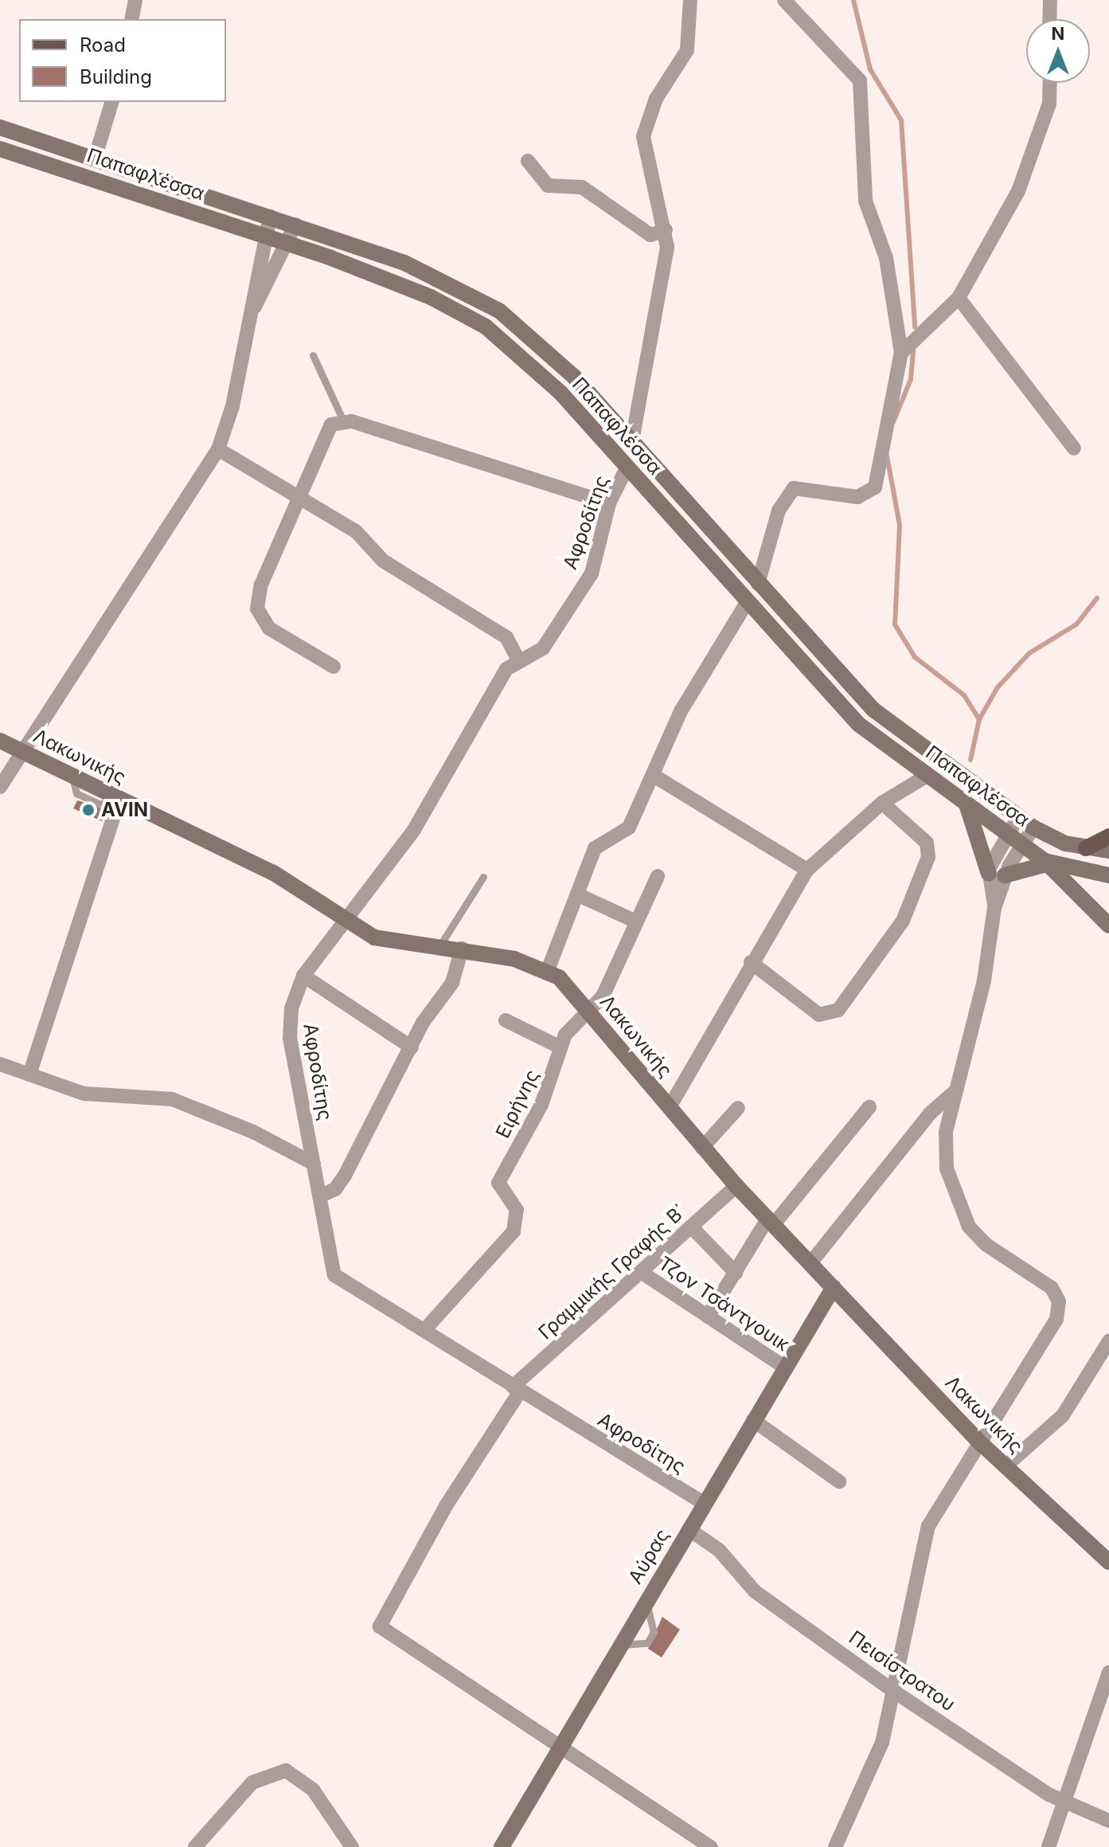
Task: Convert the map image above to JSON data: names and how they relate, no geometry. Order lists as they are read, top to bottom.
{
  "streets": {
    "main road": ["Παπαφλέσσα", "Λακωνικής", "Αύρας"],
    "street": [
      "Αφροδίτης",
      "Ειρήνης",
      "Γραμμικής Γραφής Β΄",
      "Τζον Τσάντγουικ",
      "Πεισίστρατου"
    ]
  },
  "crossings": [
    ["Παπαφλέσσα", "Αφροδίτης"],
    ["Αφροδίτης", "Λακωνικής"],
    ["Αφροδίτης", "Ειρήνης"],
    ["Αφροδίτης", "Γραμμικής Γραφής Β΄"],
    ["Αφροδίτης", "Αύρας"],
    ["Λακωνικής", "Ειρήνης"],
    ["Λακωνικής", "Γραμμικής Γραφής Β΄"],
    ["Λακωνικής", "Αύρας"],
    ["Γραμμικής Γραφής Β΄", "Τζον Τσάντγουικ"],
    ["Γραμμικής Γραφής Β΄", "Αύρας"],
    ["Τζον Τσάντγουικ", "Αύρας"],
    ["Αύρας", "Πεισίστρατου"]
  ],
  "places": ["AVIN"],
  "legend": ["Road", "Building"],
  "north": "top"
}
